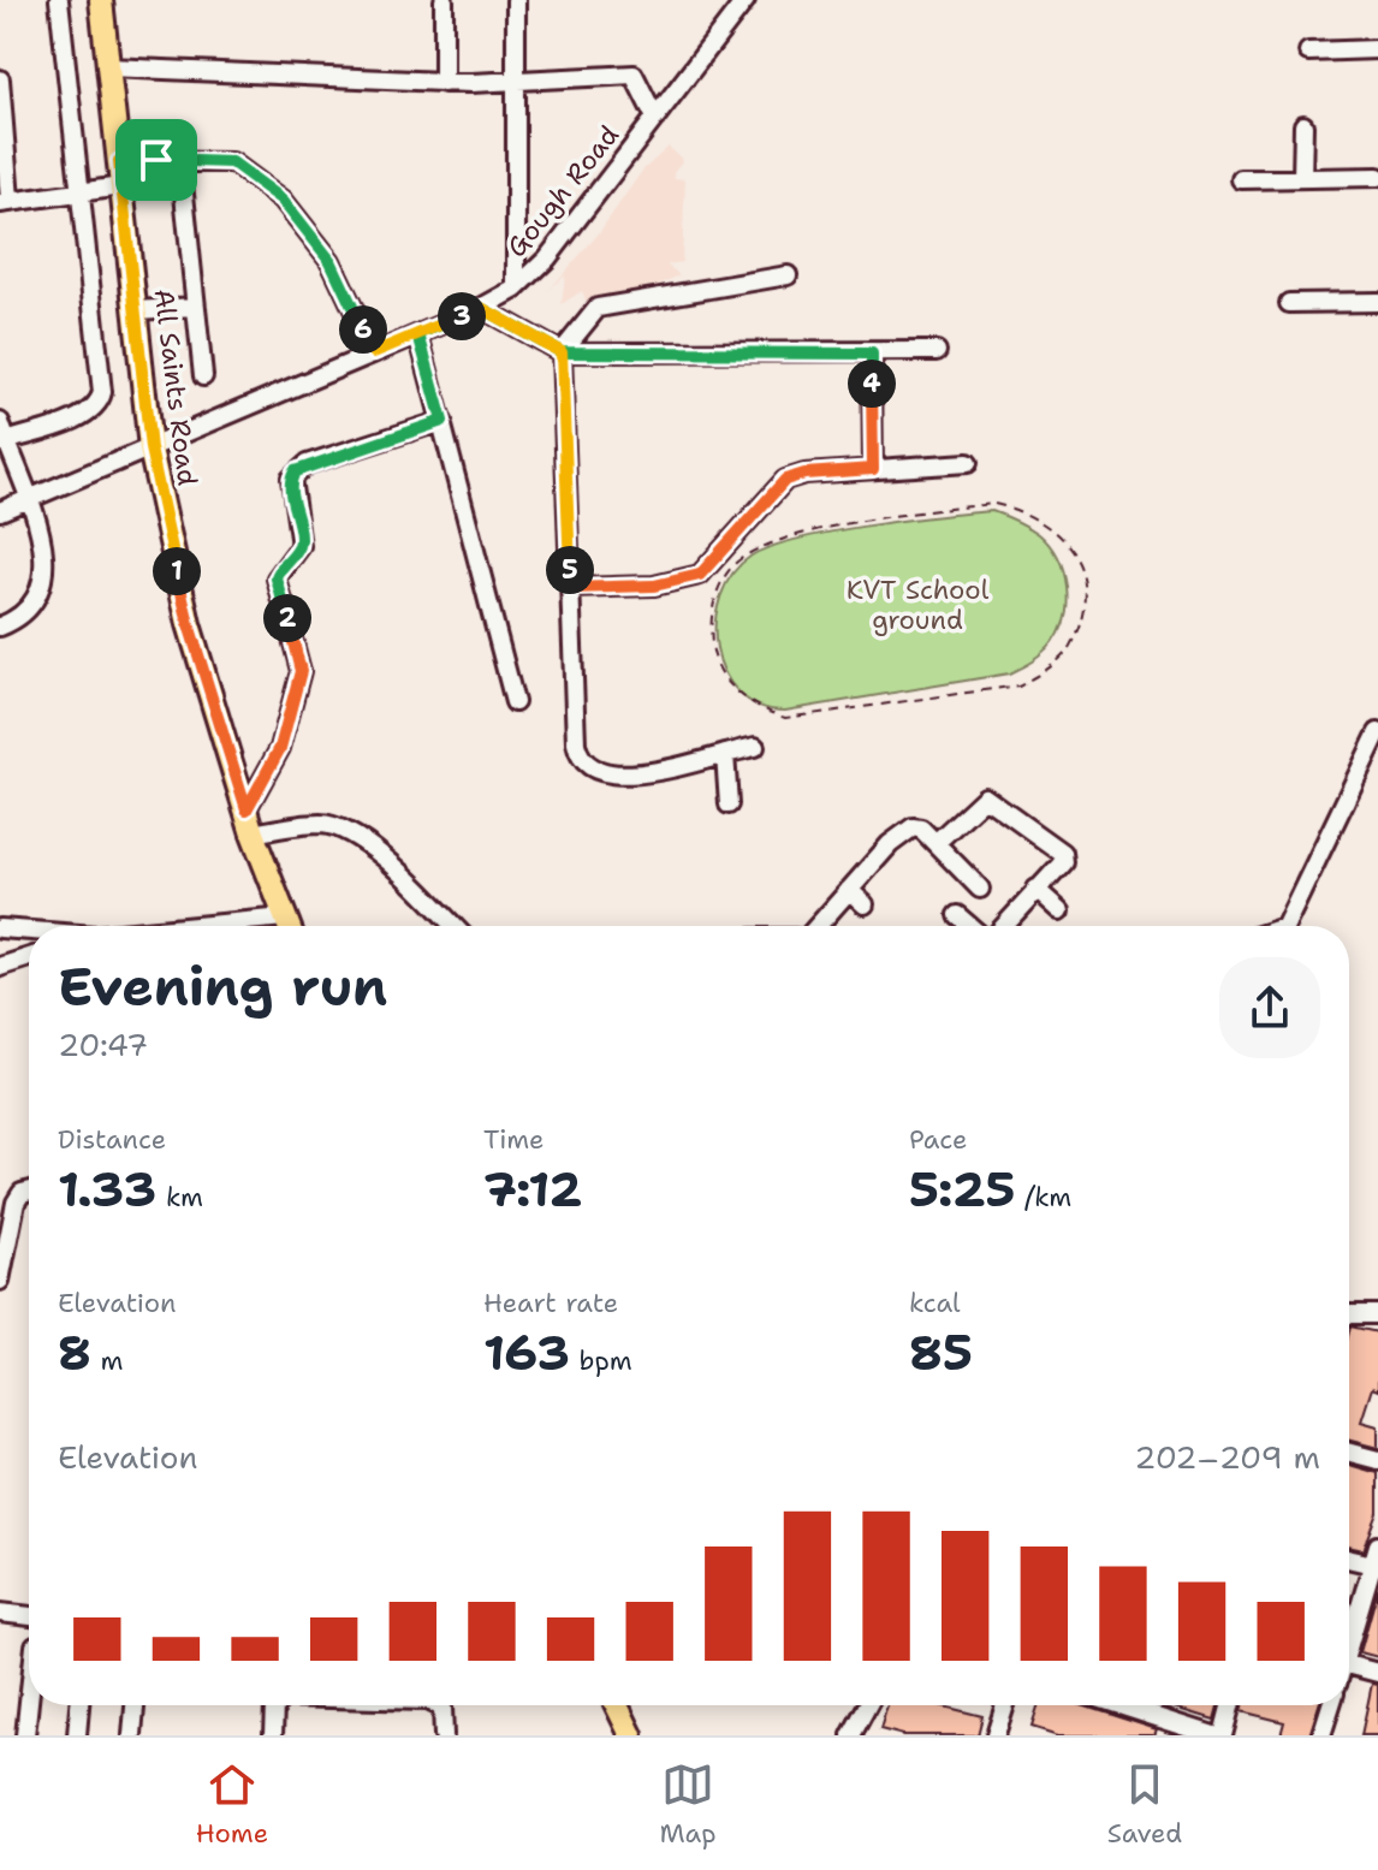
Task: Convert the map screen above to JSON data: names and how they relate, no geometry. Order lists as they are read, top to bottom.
{
  "streets": {
    "main road": ["All Saints Road"],
    "street": ["Gough Road"]
  },
  "crossings": [
    ["Gough Road", "All Saints Road"]
  ],
  "parks": ["KVT School ground"],
  "page": {
    "pins": [
      "3",
      "6",
      "4",
      "5",
      "1",
      "2"
    ],
    "heading": ["Evening run", "20:47"],
    "stats": [
      ["Distance", "1.33 km"],
      ["Time", "7:12"],
      ["Pace", "5:25 /km"],
      ["Elevation", "8 m"],
      ["Heart rate", "163 bpm"],
      ["kcal", "85"]
    ],
    "chart": ["Elevation", "202–209 m"],
    "tabs": ["Home", "Map", "Saved"]
  }
}
